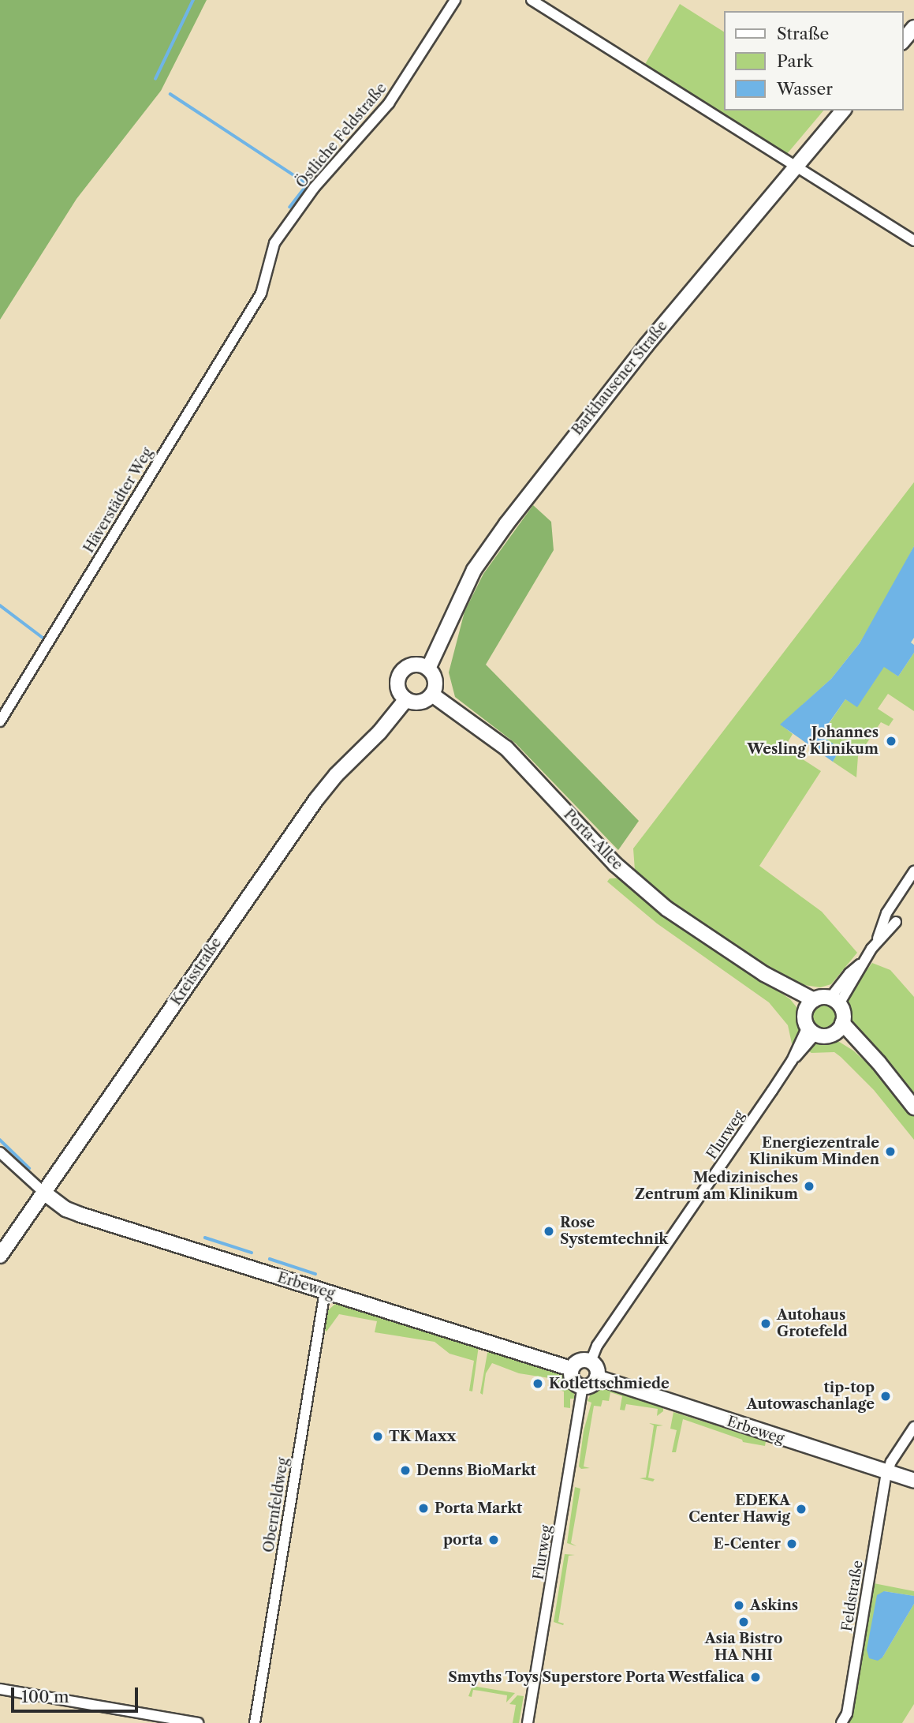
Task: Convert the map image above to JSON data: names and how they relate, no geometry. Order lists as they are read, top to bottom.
{
  "streets": {
    "street": [
      "Östliche Feldstraße",
      "Barkhausener Straße",
      "Häverstädter Weg",
      "Porta-Allee",
      "Kreisstraße",
      "Flurweg",
      "Erbeweg",
      "Obernfeldweg",
      "Feldstraße"
    ]
  },
  "crossings": [
    ["Östliche Feldstraße", "Häverstädter Weg"],
    ["Barkhausener Straße", "Porta-Allee"],
    ["Barkhausener Straße", "Kreisstraße"],
    ["Porta-Allee", "Kreisstraße"],
    ["Porta-Allee", "Flurweg"],
    ["Kreisstraße", "Erbeweg"],
    ["Flurweg", "Erbeweg"],
    ["Erbeweg", "Obernfeldweg"],
    ["Erbeweg", "Feldstraße"]
  ],
  "places": [
    "Johannes Wesling Klinikum",
    "Energiezentrale Klinikum Minden",
    "Medizinisches Zentrum am Klinikum",
    "Rose Systemtechnik",
    "Autohaus Grotefeld",
    "Kotlettschmiede",
    "tip-top Autowaschanlage",
    "TK Maxx",
    "Denns BioMarkt",
    "Porta Markt",
    "EDEKA Center Hawig",
    "porta",
    "E-Center",
    "Askins",
    "Asia Bistro HA NHI",
    "Smyths Toys Superstore Porta Westfalica"
  ],
  "legend": ["Straße", "Park", "Wasser"],
  "scale_bar": "100 m"
}
